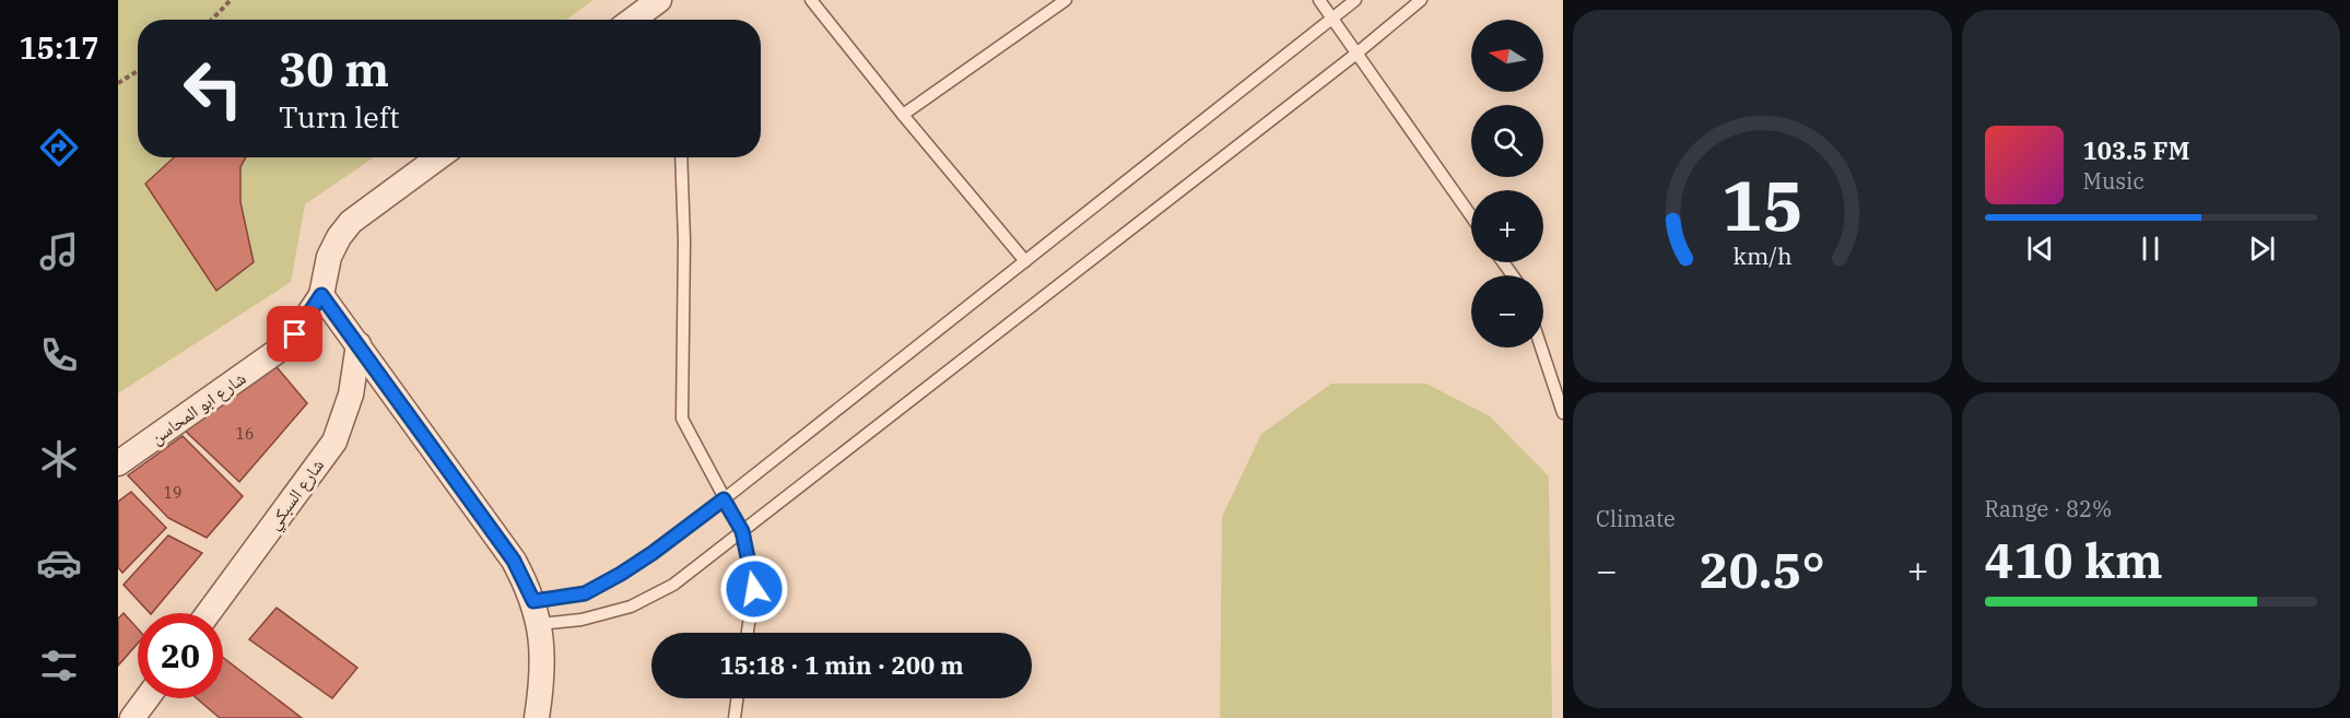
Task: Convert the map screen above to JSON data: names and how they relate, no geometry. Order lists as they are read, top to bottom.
{
  "streets": {
    "street": ["شارع ابو المحاسن", "شارع السبكي"]
  },
  "house_numbers": ["16", "19"],
  "north": "left",
  "page": {
    "tabs": "15:17",
    "map_buttons": ["+", "−"],
    "turn": ["30 m", "Turn left"],
    "song": ["103.5 FM", "Music"],
    "tile": [
      "Climate",
      ["Range · 82%", "410 km"]
    ],
    "heat": ["−", "20.5°", "+"],
    "limit": "20",
    "trip": "15:18 · 1 min · 200 m",
    "gauge": ["15", "km/h"]
  }
}
